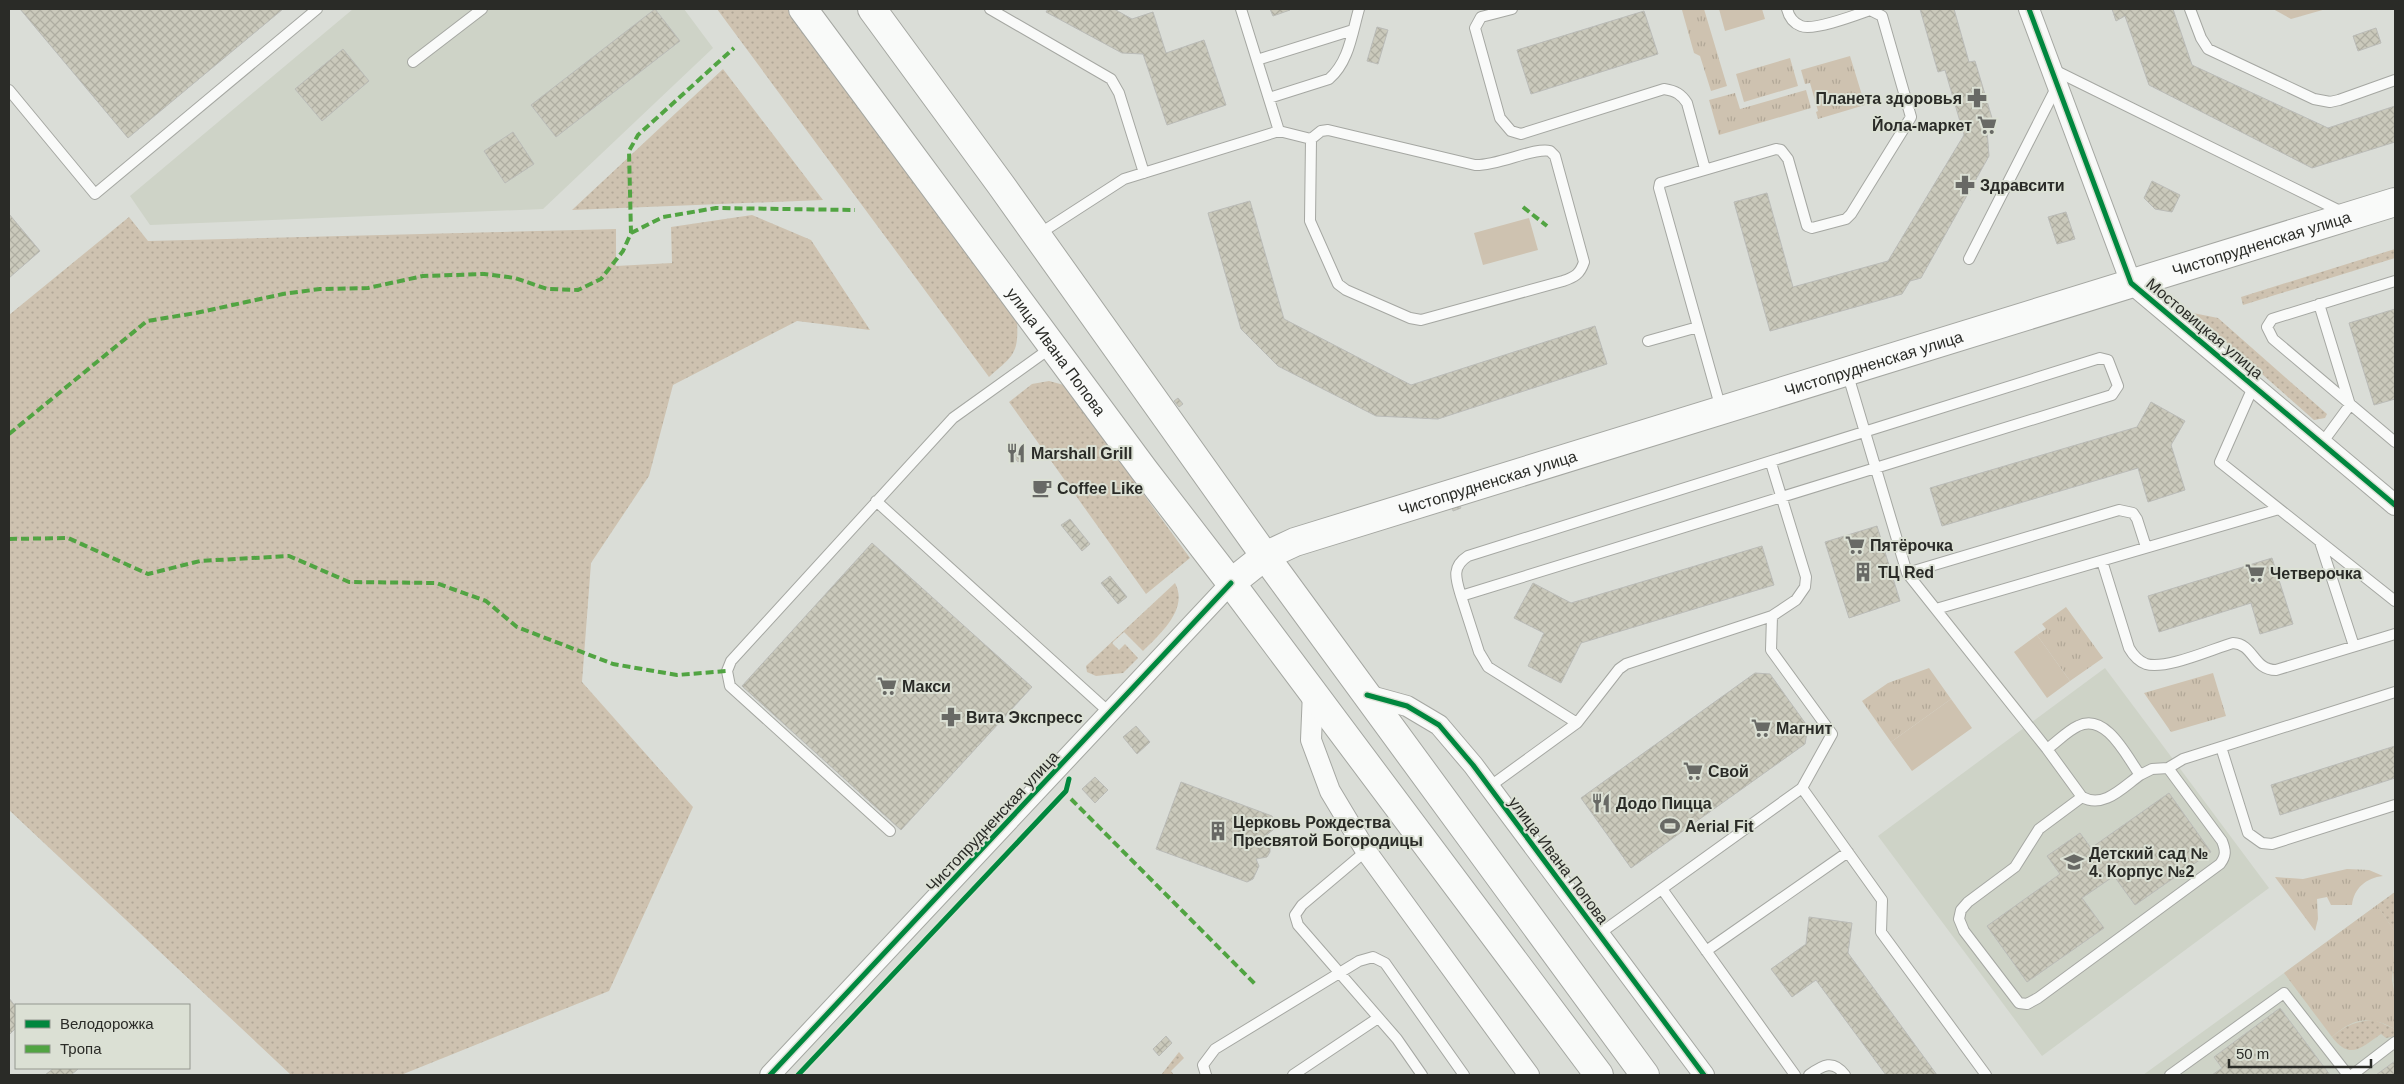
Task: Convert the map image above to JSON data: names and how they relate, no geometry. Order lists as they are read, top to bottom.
{
  "streets": {
    "main road": ["Чистопрудненская улица", "улица Ивана Попова"],
    "street": ["Мостовицкая улица"]
  },
  "crossings": [
    ["Чистопрудненская улица", "Мостовицкая улица"],
    ["Чистопрудненская улица", "улица Ивана Попова"]
  ],
  "places": {
    "pharmacy": ["Планета здоровья", "Здравсити", "Вита Экспресс"],
    "supermarket": [
      "Йола-маркет",
      "Пятёрочка",
      "Четверочка",
      "Макси",
      "Магнит",
      "Свой"
    ],
    "restaurant": ["Marshall Grill", "Додо Пицца"],
    "cafe": ["Coffee Like"],
    "building": ["ТЦ Red", "Церковь Рождества Пресвятой Богородицы"],
    "sports": ["Aerial Fit"],
    "school or university": ["Детский сад № 4. Корпус №2"]
  },
  "legend": ["Велодорожка", "Тропа"],
  "scale_bar": "50 m"
}
